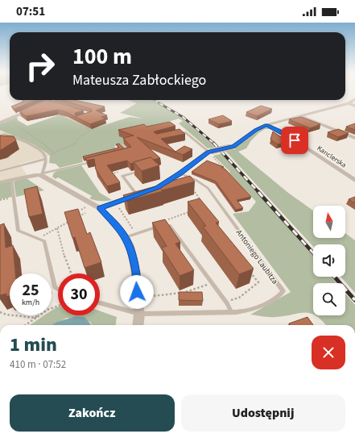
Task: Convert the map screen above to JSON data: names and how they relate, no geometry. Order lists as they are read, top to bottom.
{
  "streets": {
    "street": ["Kanclerska"],
    "lane": ["Antoniego Laubitza"]
  },
  "north": "top",
  "page": {
    "status": "07:51",
    "turn": ["100 m", "Mateusza Zabłockiego"],
    "speed": "25 km/h",
    "limit": "30",
    "heading": ["1 min", "410 m · 07:52"],
    "buttons": ["Zakończ", "Udostępnij"]
  }
}
